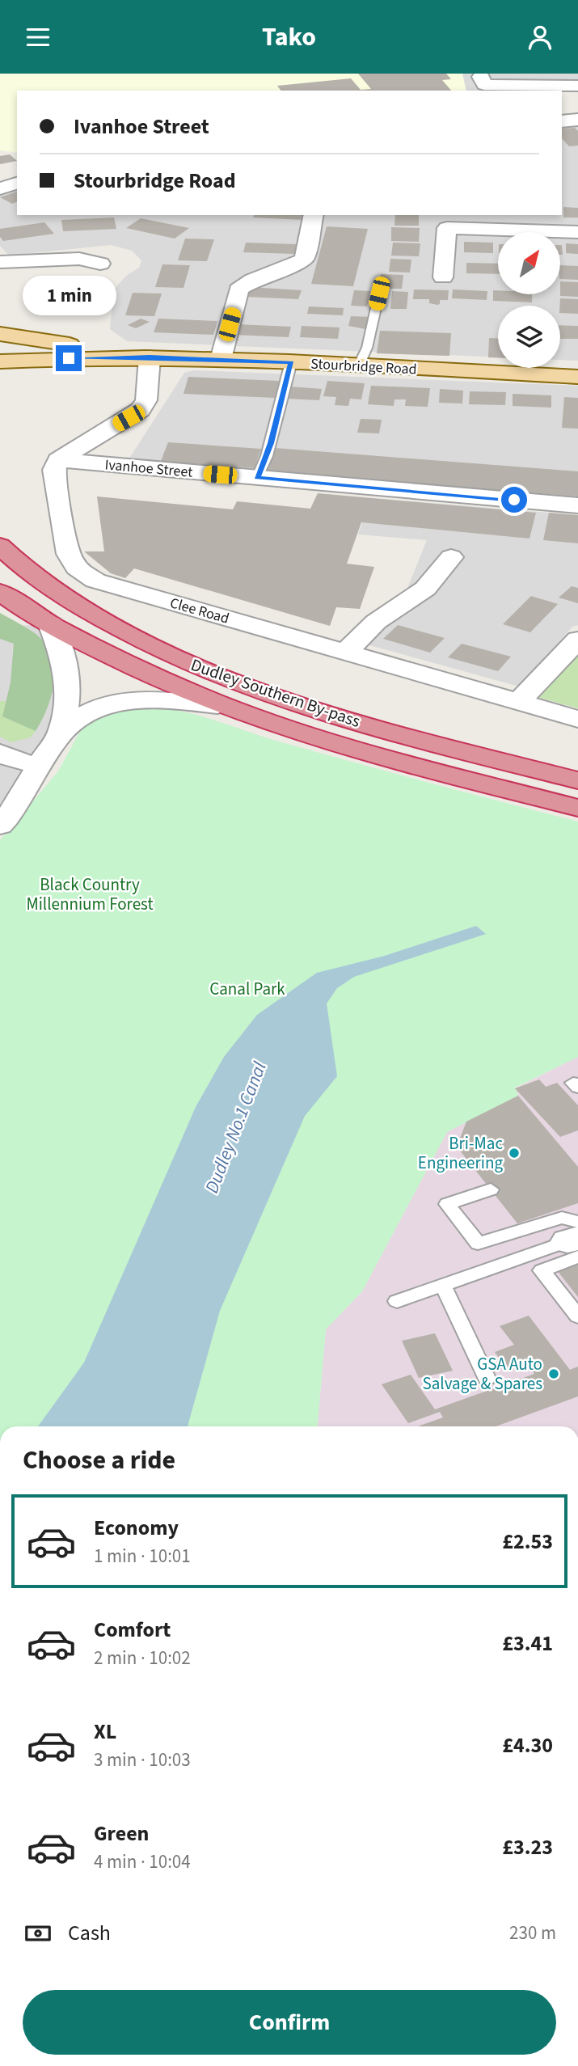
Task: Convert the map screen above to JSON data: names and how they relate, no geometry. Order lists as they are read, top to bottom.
{
  "streets": {
    "highway": ["Dudley Southern By-pass"],
    "main road": ["Stourbridge Road"],
    "street": ["Ivanhoe Street", "Clee Road"]
  },
  "crossings": [
    ["Ivanhoe Street", "Clee Road"]
  ],
  "water": ["Dudley No.1 Canal"],
  "parks": ["Black Country Millennium Forest", "Canal Park"],
  "places": ["Bri-Mac Engineering", "GSA Auto Salvage & Spares"],
  "north": "top right",
  "page": {
    "header": "Tako",
    "banner": ["Ivanhoe Street", "Stourbridge Road"],
    "bubble": "1 min",
    "heading": "Choose a ride",
    "list": [
      {
        "name": "Economy",
        "note": "1 min · 10:01",
        "value": "£2.53"
      },
      {
        "name": "Comfort",
        "note": "2 min · 10:02",
        "value": "£3.41"
      },
      {
        "name": "XL",
        "note": "3 min · 10:03",
        "value": "£4.30"
      },
      {
        "name": "Green",
        "note": "4 min · 10:04",
        "value": "£3.23"
      }
    ],
    "pay": ["Cash", "230 m"],
    "buttons": "Confirm"
  }
}
